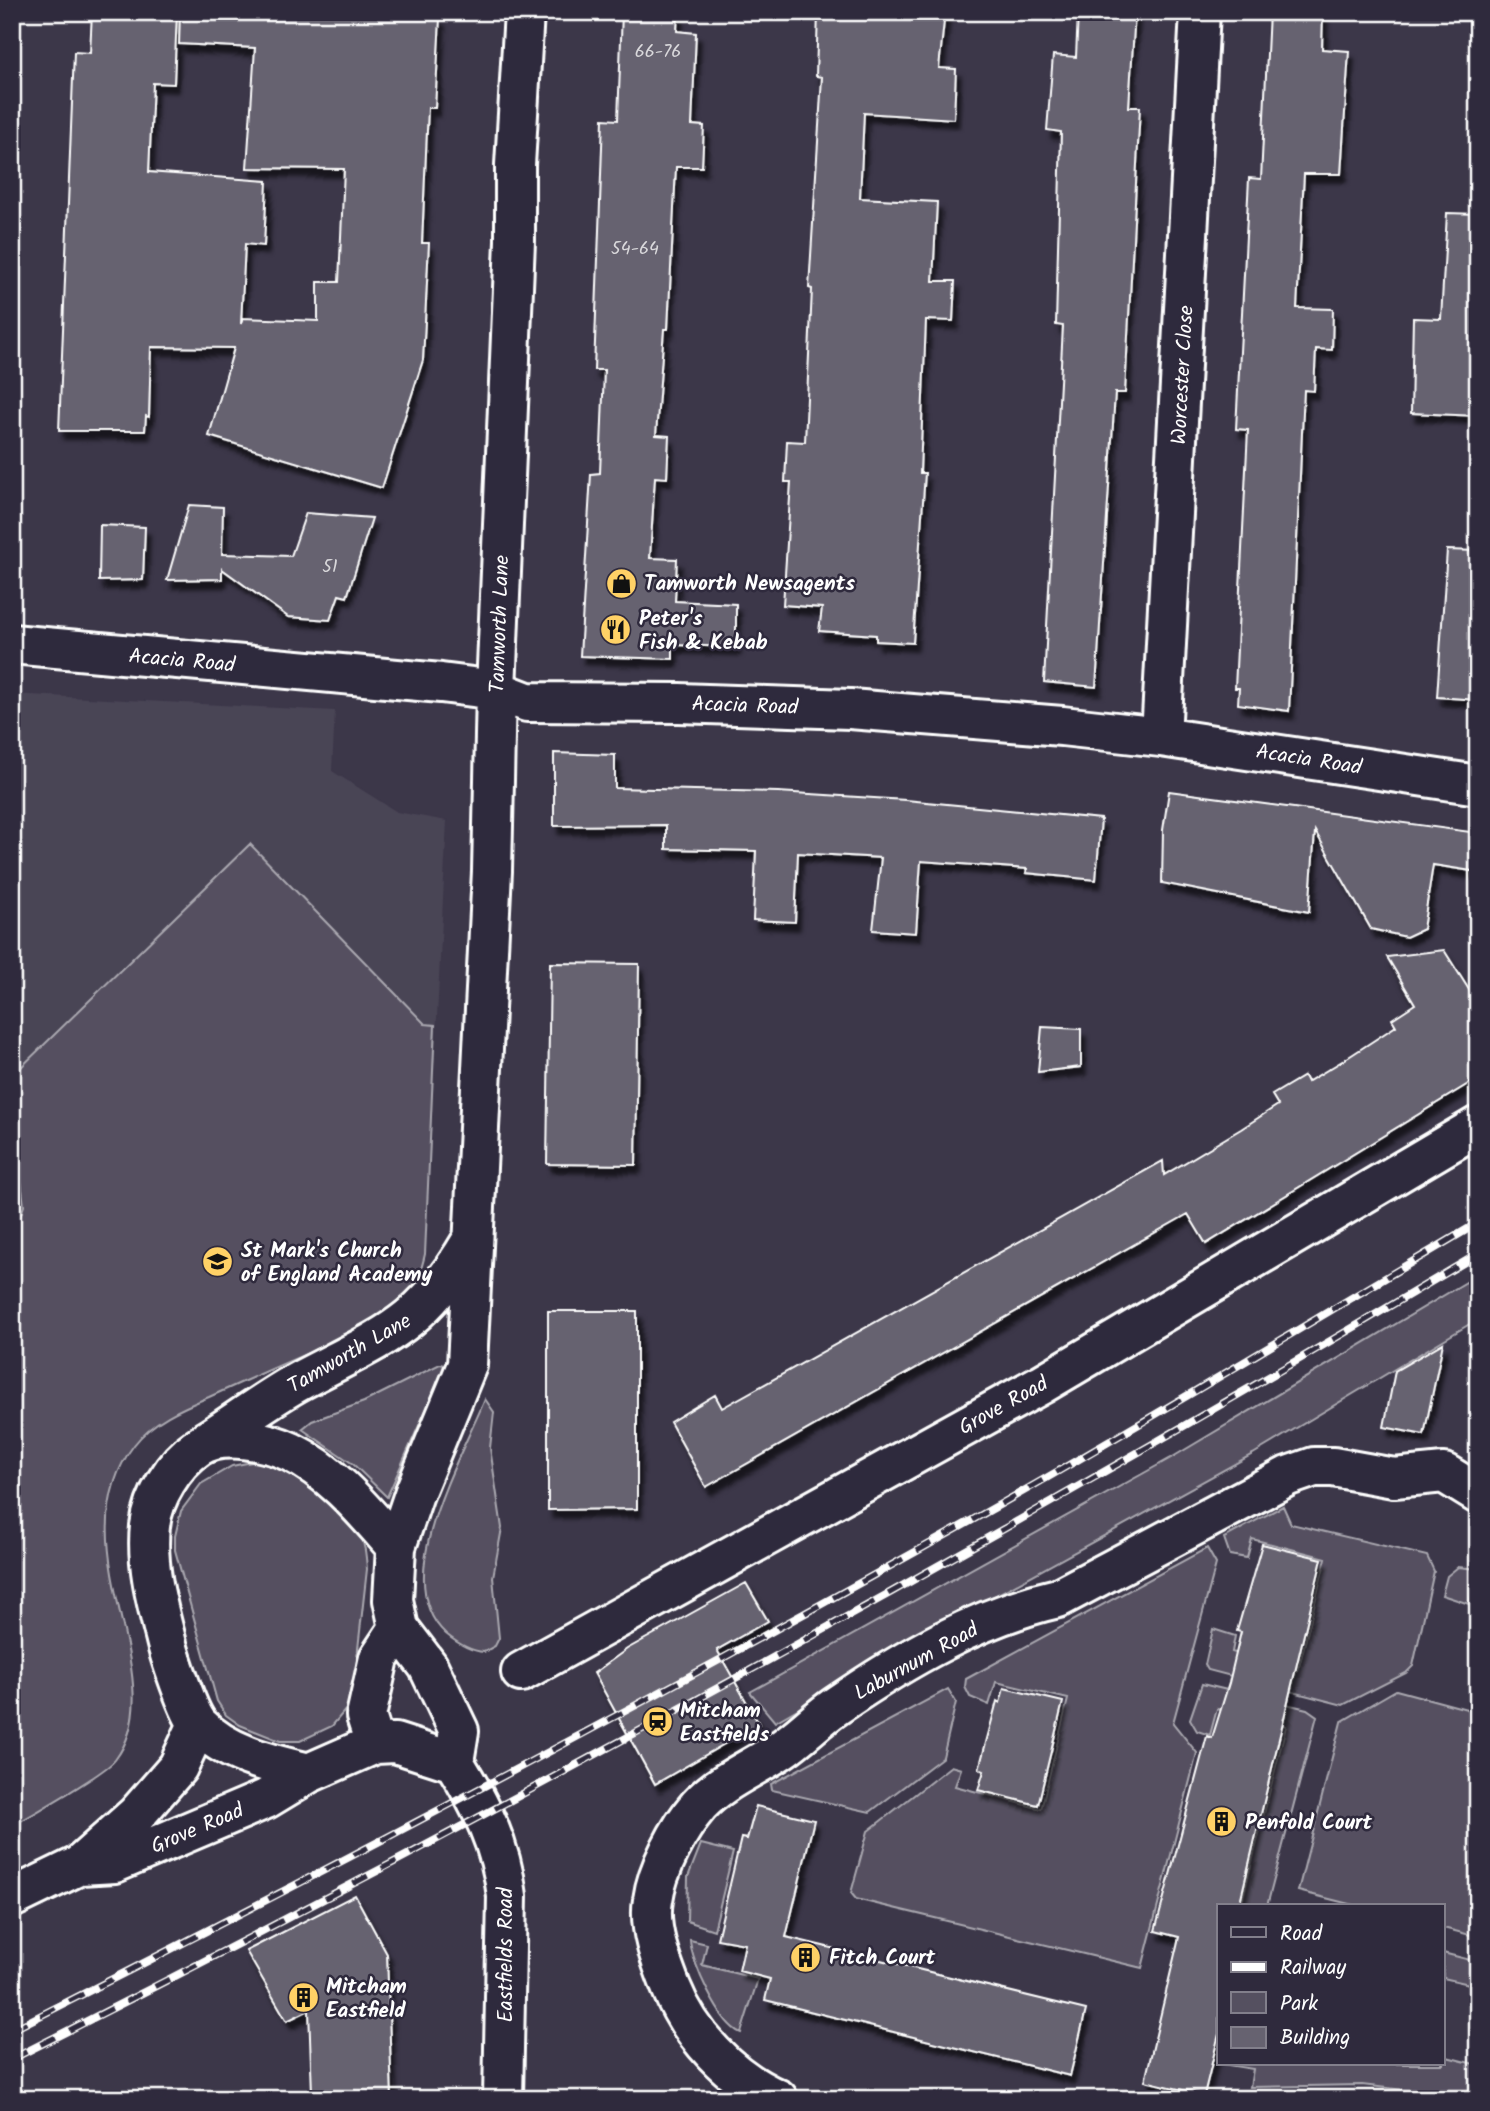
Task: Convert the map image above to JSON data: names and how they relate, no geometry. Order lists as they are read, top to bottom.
{
  "streets": {
    "street": [
      "Worcester Close",
      "Tamworth Lane",
      "Acacia Road",
      "Grove Road",
      "Laburnum Road",
      "Eastfields Road"
    ]
  },
  "crossings": [
    ["Worcester Close", "Acacia Road"],
    ["Tamworth Lane", "Acacia Road"],
    ["Tamworth Lane", "Grove Road"]
  ],
  "places": {
    "shop": ["Tamworth Newsagents"],
    "restaurant": ["Peter's Fish & Kebab"],
    "school or university": ["St Mark's Church of England Academy"],
    "station": ["Mitcham Eastfields"],
    "building": ["Penfold Court", "Fitch Court", "Mitcham Eastfield"]
  },
  "house_numbers": ["66-76", "54-64", "51"],
  "legend": [
    "Road",
    "Railway",
    "Park",
    "Building"
  ]
}
